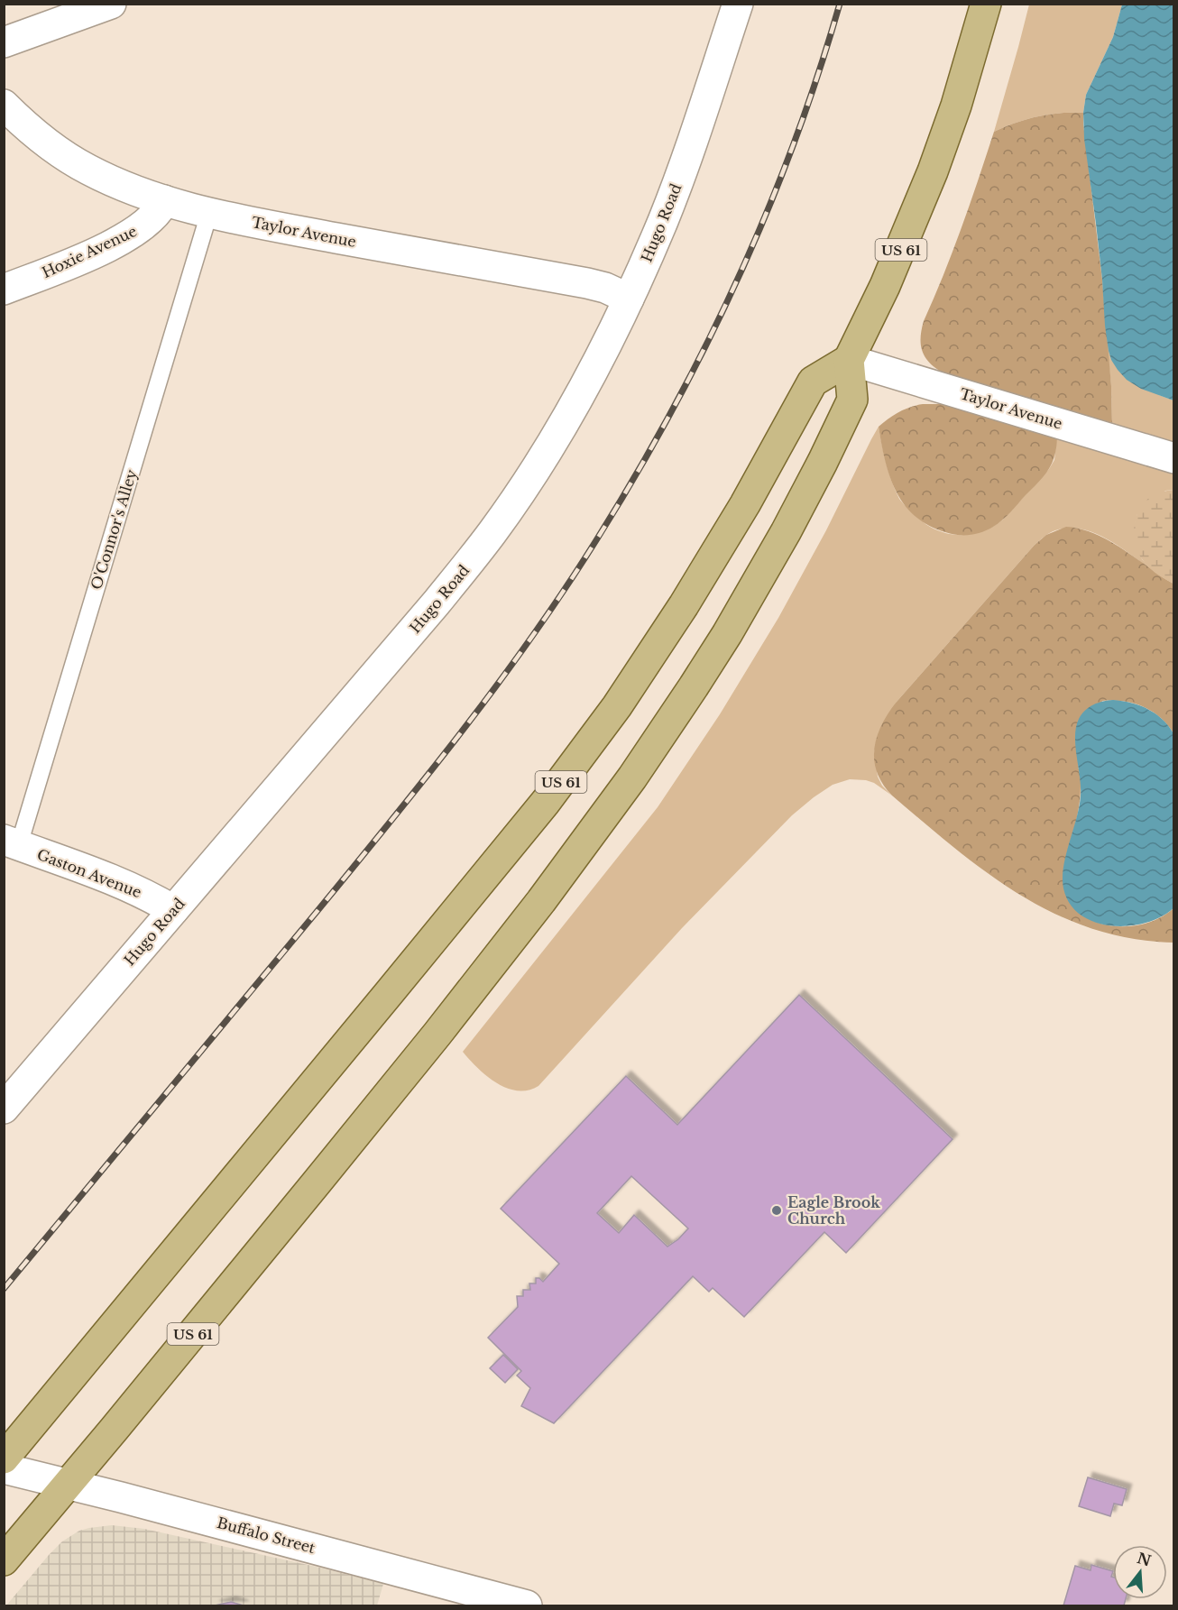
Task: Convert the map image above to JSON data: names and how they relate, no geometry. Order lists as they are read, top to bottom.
{
  "streets": {
    "main road": ["US 61"],
    "street": [
      "Hugo Road",
      "Taylor Avenue",
      "Hoxie Avenue",
      "Gaston Avenue",
      "Buffalo Street"
    ],
    "lane": ["O'Connor's Alley"]
  },
  "crossings": [
    ["Hugo Road", "Taylor Avenue"],
    ["Hugo Road", "Gaston Avenue"],
    ["Taylor Avenue", "US 61"],
    ["Taylor Avenue", "Hoxie Avenue"],
    ["Taylor Avenue", "O'Connor's Alley"],
    ["US 61", "Buffalo Street"],
    ["O'Connor's Alley", "Gaston Avenue"]
  ],
  "places": ["Eagle Brook Church"],
  "north": "top"
}
